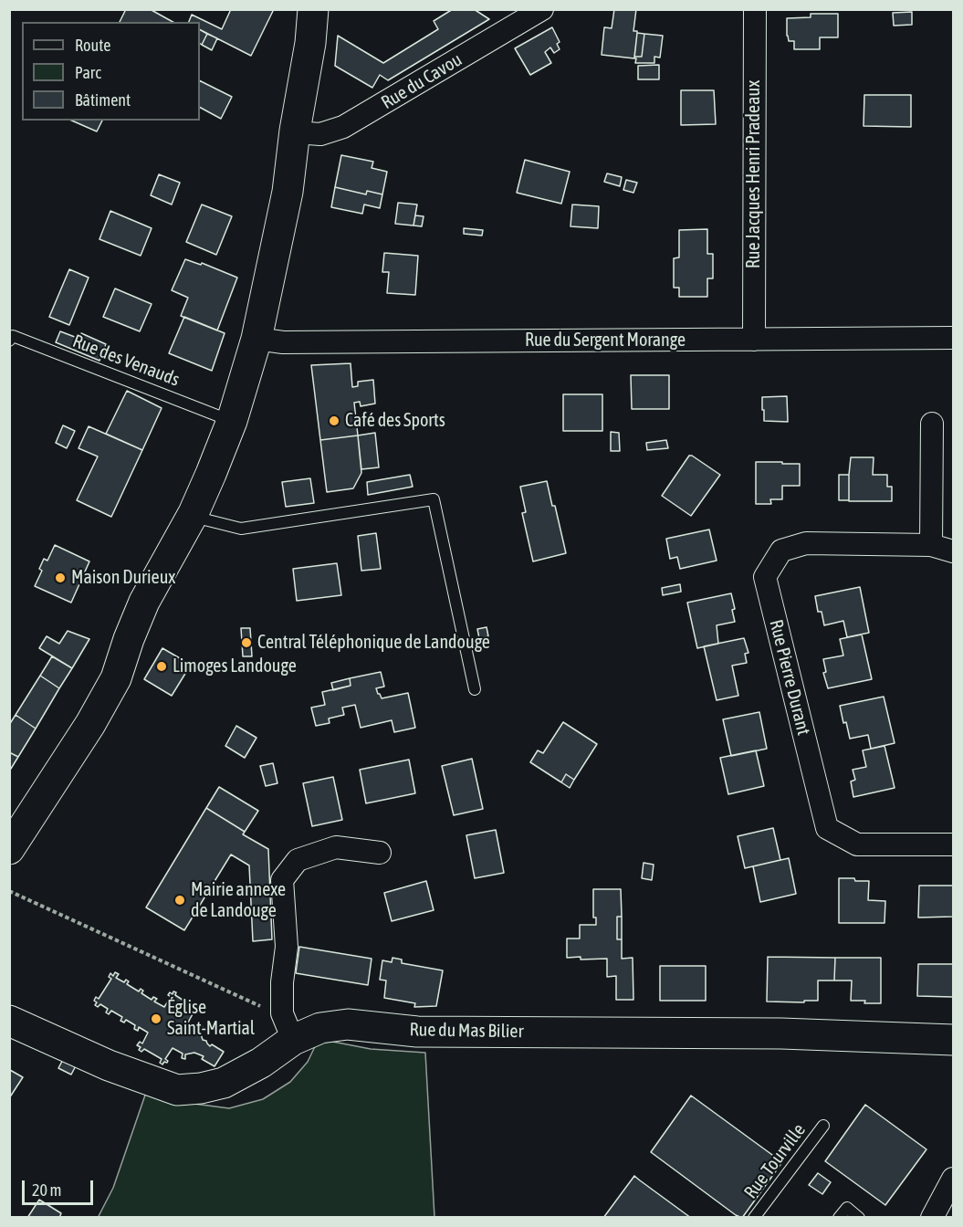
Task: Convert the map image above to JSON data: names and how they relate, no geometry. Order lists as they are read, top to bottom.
{
  "streets": {
    "street": [
      "Rue du Cavou",
      "Rue Jacques Henri Pradeaux",
      "Rue du Sergent Morange",
      "Rue Pierre Durant",
      "Rue du Mas Bilier"
    ],
    "lane": ["Rue des Venauds", "Rue Tourville"]
  },
  "crossings": [
    ["Rue Jacques Henri Pradeaux", "Rue du Sergent Morange"]
  ],
  "places": [
    "Café des Sports",
    "Maison Durieux",
    "Central Téléphonique de Landouge",
    "Limoges Landouge",
    "Mairie annexe de Landouge",
    "Église Saint-Martial"
  ],
  "legend": ["Route", "Parc", "Bâtiment"],
  "scale_bar": "20 m"
}
